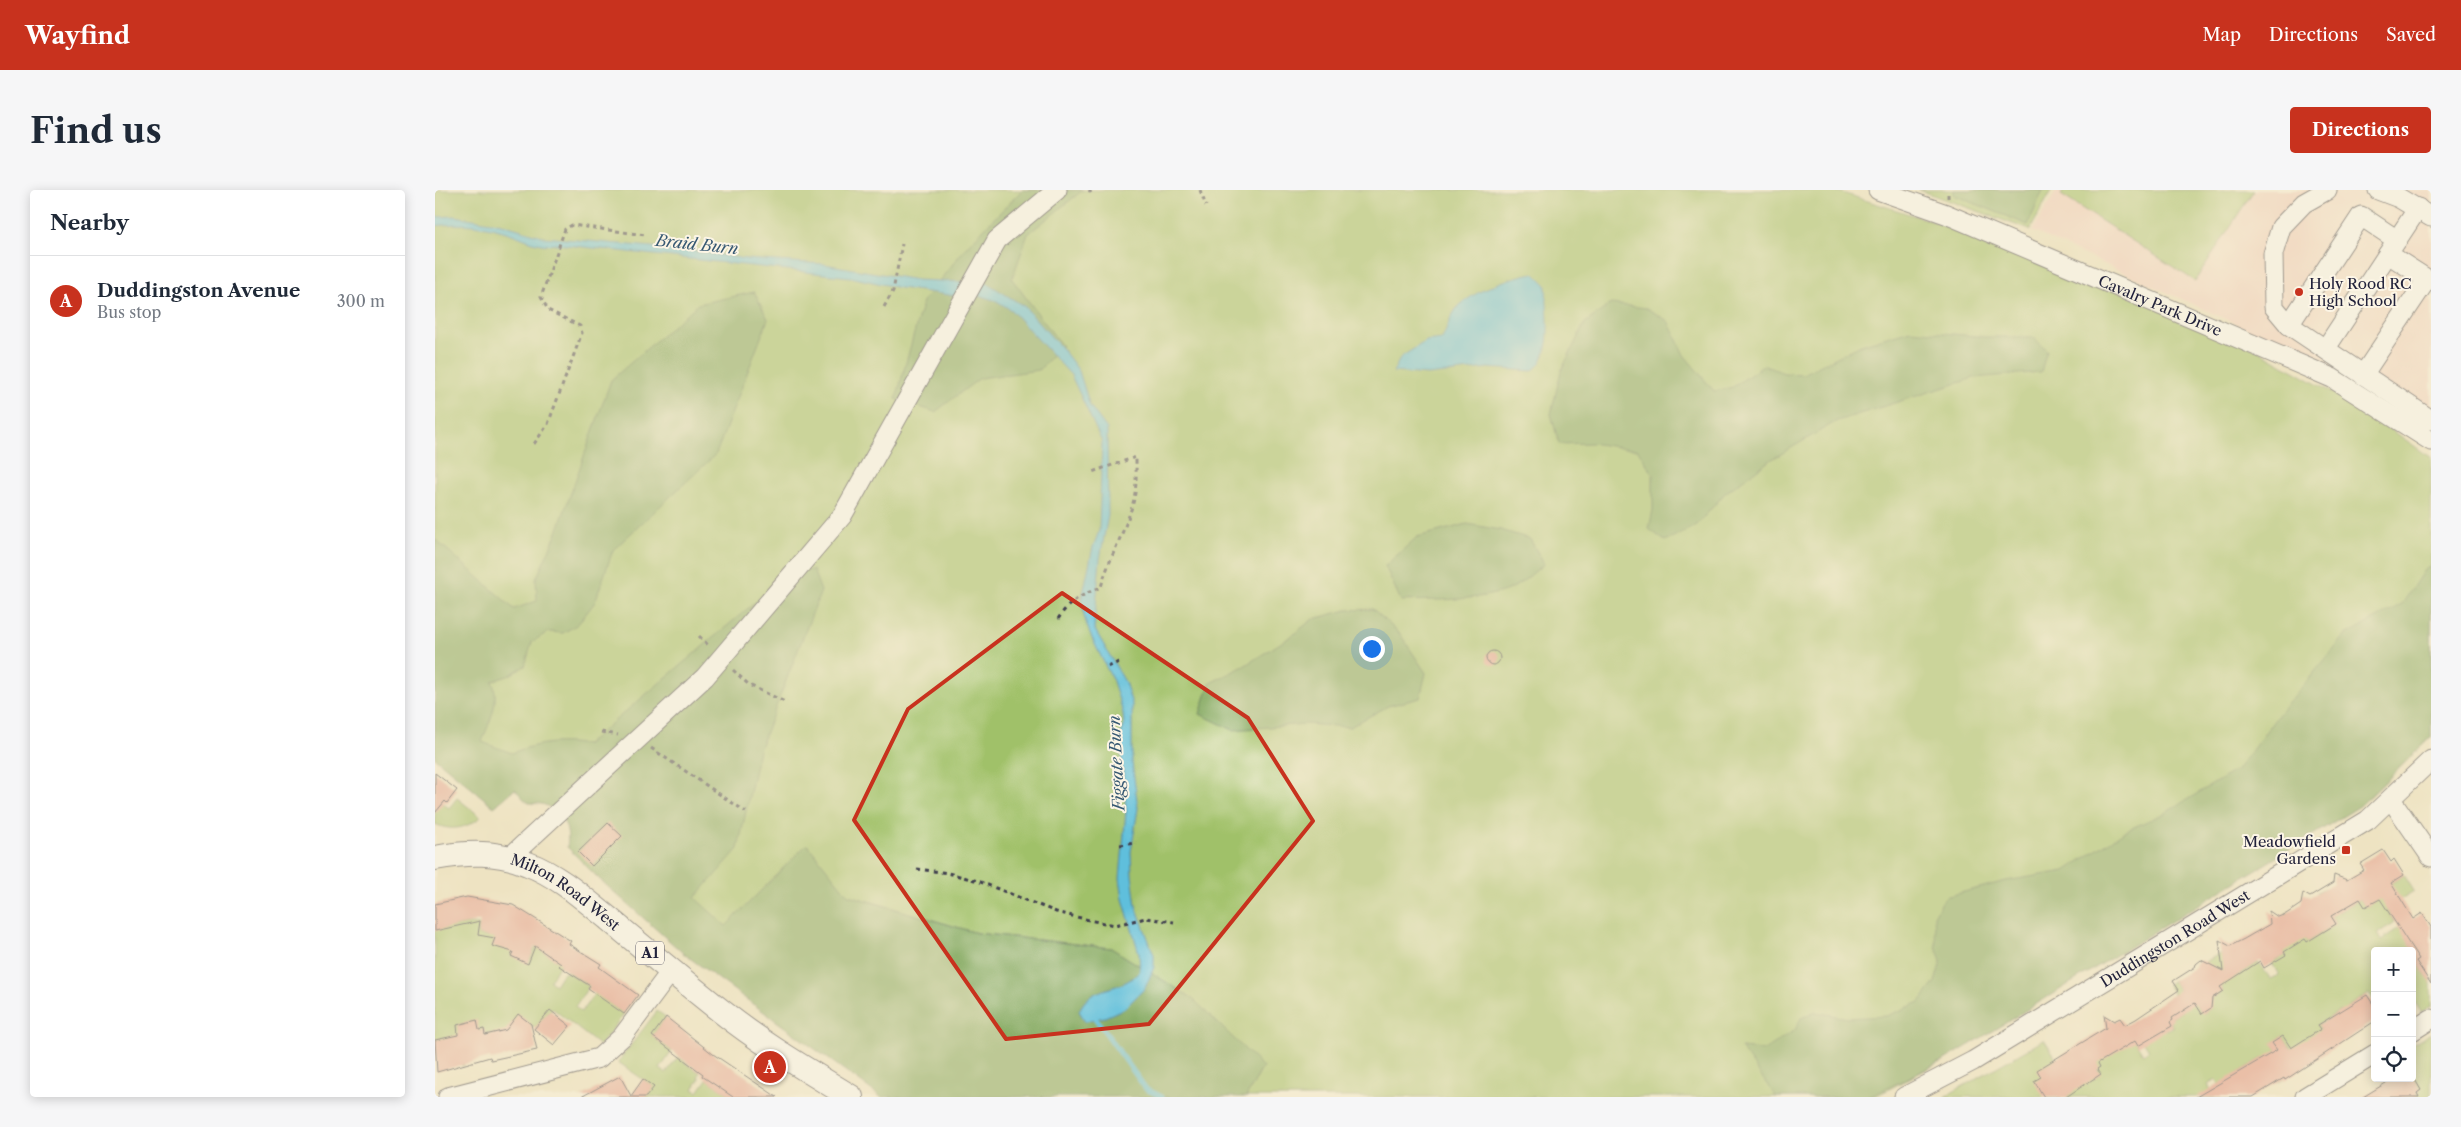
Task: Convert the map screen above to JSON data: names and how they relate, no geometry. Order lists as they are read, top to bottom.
{
  "streets": {
    "main road": ["Milton Road West", "A1"],
    "street": ["Cavalry Park Drive", "Duddingston Road West"]
  },
  "water": ["Braid Burn", "Figgate Burn"],
  "places": {
    "other": ["Holy Rood RC High School"],
    "transit": ["Meadowfield Gardens"]
  },
  "page": {
    "header": "Wayfind",
    "nav": ["Map", "Directions", "Saved"],
    "buttons": "Directions",
    "title": "Find us",
    "heading": "Nearby",
    "list": [
      {
        "mark": "A",
        "name": "Duddingston Avenue",
        "note": "Bus stop",
        "value": "300 m"
      }
    ],
    "map_buttons": ["+", "−"],
    "pins": "A"
  }
}
